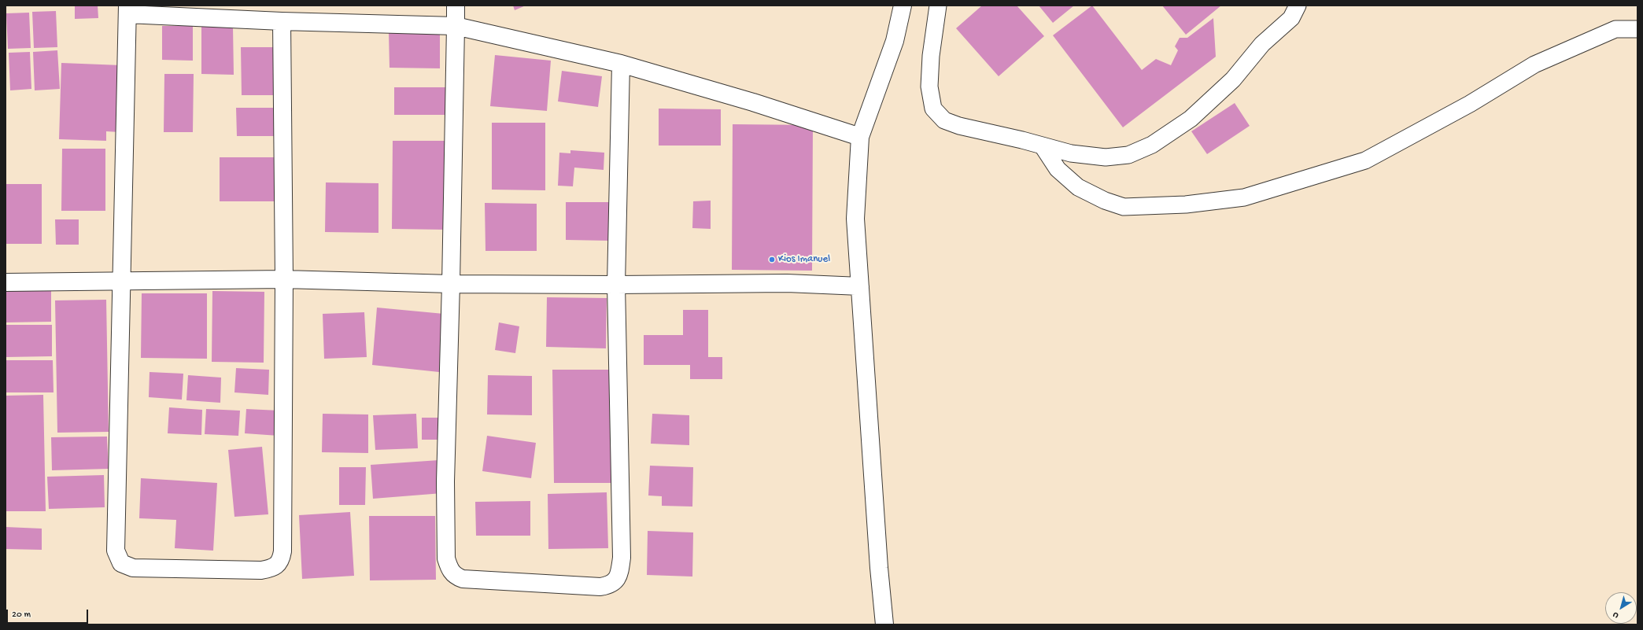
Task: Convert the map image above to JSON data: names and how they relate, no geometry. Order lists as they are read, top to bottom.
{
  "places": ["Kios Imanuel"],
  "scale_bar": "20 m",
  "north": "bottom left"
}
